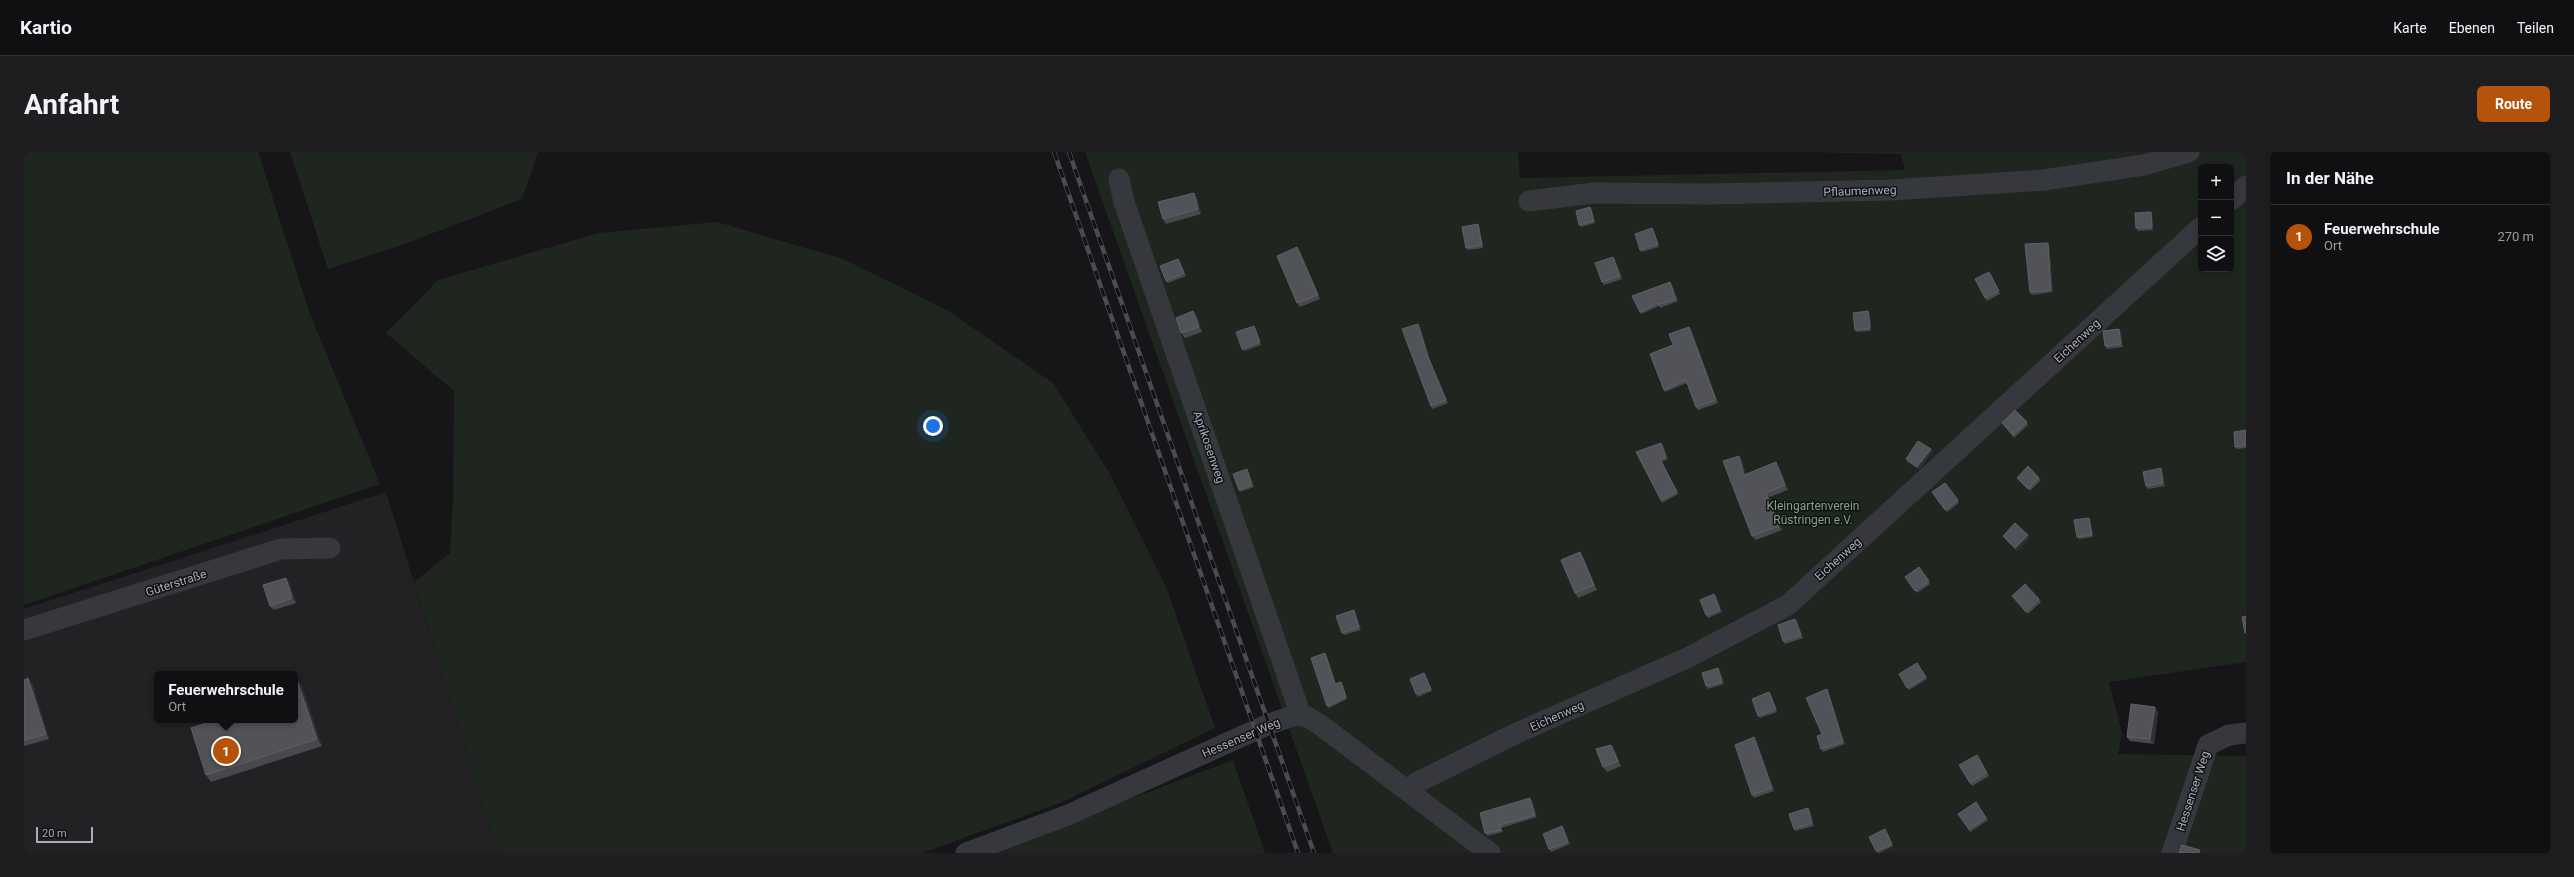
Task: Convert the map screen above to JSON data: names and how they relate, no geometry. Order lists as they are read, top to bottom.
{
  "streets": {
    "street": [
      "Pflaumenweg",
      "Eichenweg",
      "Aprikosenweg",
      "Güterstraße",
      "Hessenser Weg"
    ]
  },
  "crossings": [
    ["Eichenweg", "Hessenser Weg"],
    ["Aprikosenweg", "Hessenser Weg"]
  ],
  "parks": ["Kleingartenverein Rüstringen e.V."],
  "scale_bar": "20 m",
  "page": {
    "header": "Kartio",
    "nav": ["Karte", "Ebenen", "Teilen"],
    "buttons": "Route",
    "title": "Anfahrt",
    "heading": "In der Nähe",
    "map_buttons": ["+", "−"],
    "list": [
      {
        "mark": "1",
        "name": "Feuerwehrschule",
        "note": "Ort",
        "value": "270 m"
      }
    ],
    "popup": ["Feuerwehrschule", "Ort"],
    "pins": "1",
    "scale": "20 m"
  }
}
